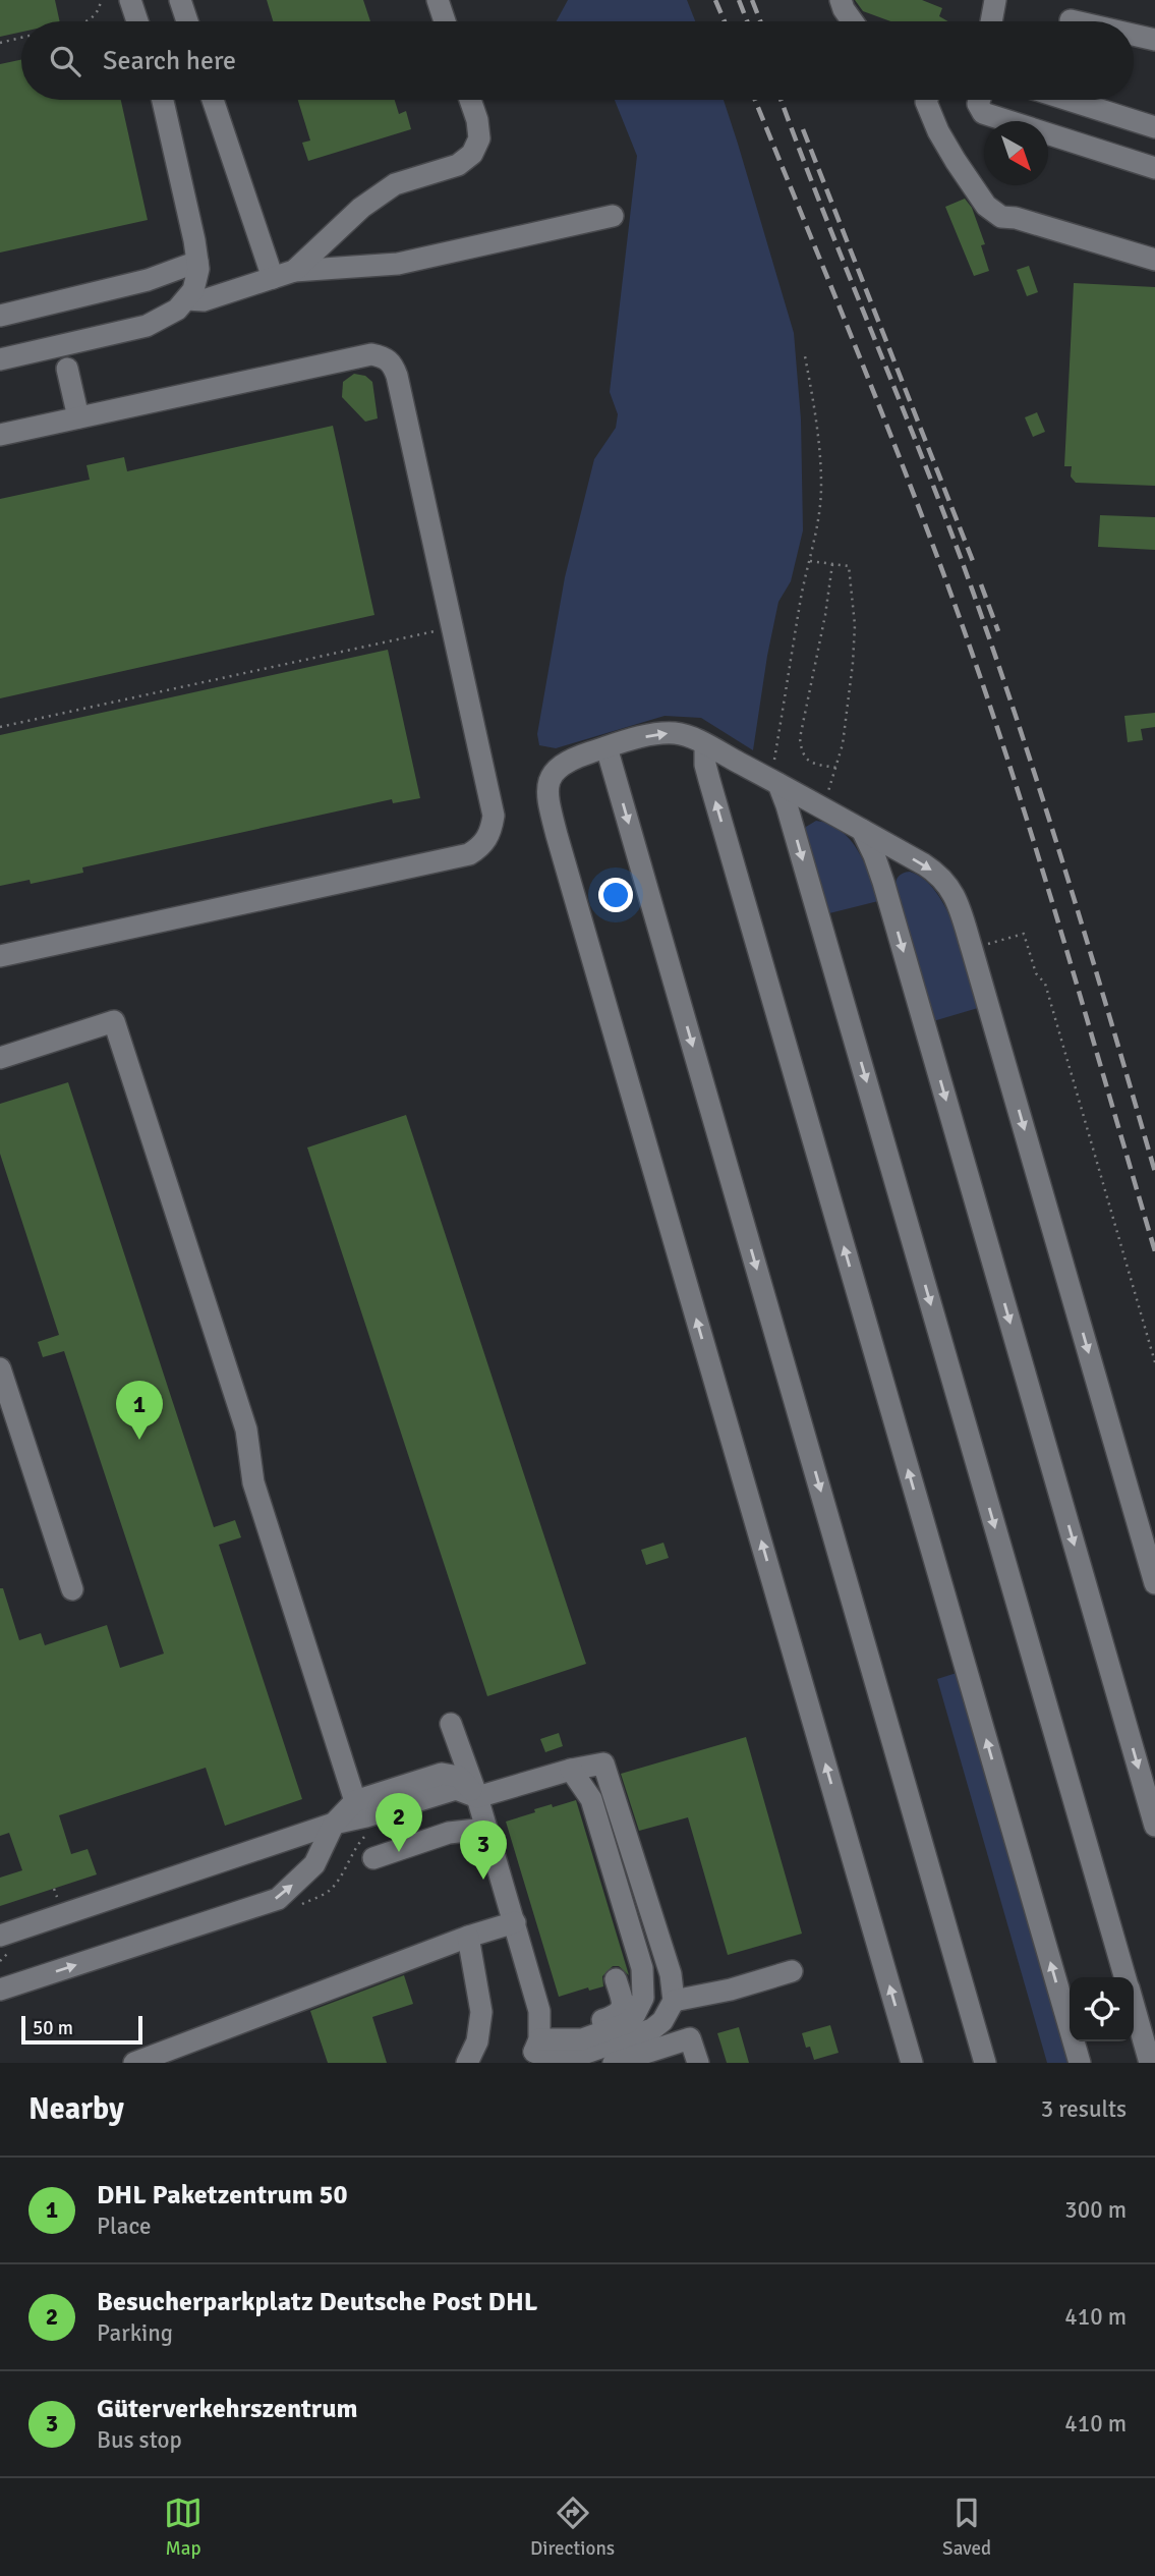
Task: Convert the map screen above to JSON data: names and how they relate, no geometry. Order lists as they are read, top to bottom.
{
  "scale_bar": "50 m",
  "north": "bottom right",
  "page": {
    "search": "Search here",
    "pins": ["1", "2", "3"],
    "scale": "50 m",
    "heading": ["Nearby", "3 results"],
    "list": [
      {
        "mark": "1",
        "name": "DHL Paketzentrum 50",
        "note": "Place",
        "value": "300 m"
      },
      {
        "mark": "2",
        "name": "Besucherparkplatz Deutsche Post DHL",
        "note": "Parking",
        "value": "410 m"
      },
      {
        "mark": "3",
        "name": "Güterverkehrszentrum",
        "note": "Bus stop",
        "value": "410 m"
      }
    ],
    "nav": ["Map", "Directions", "Saved"]
  }
}
